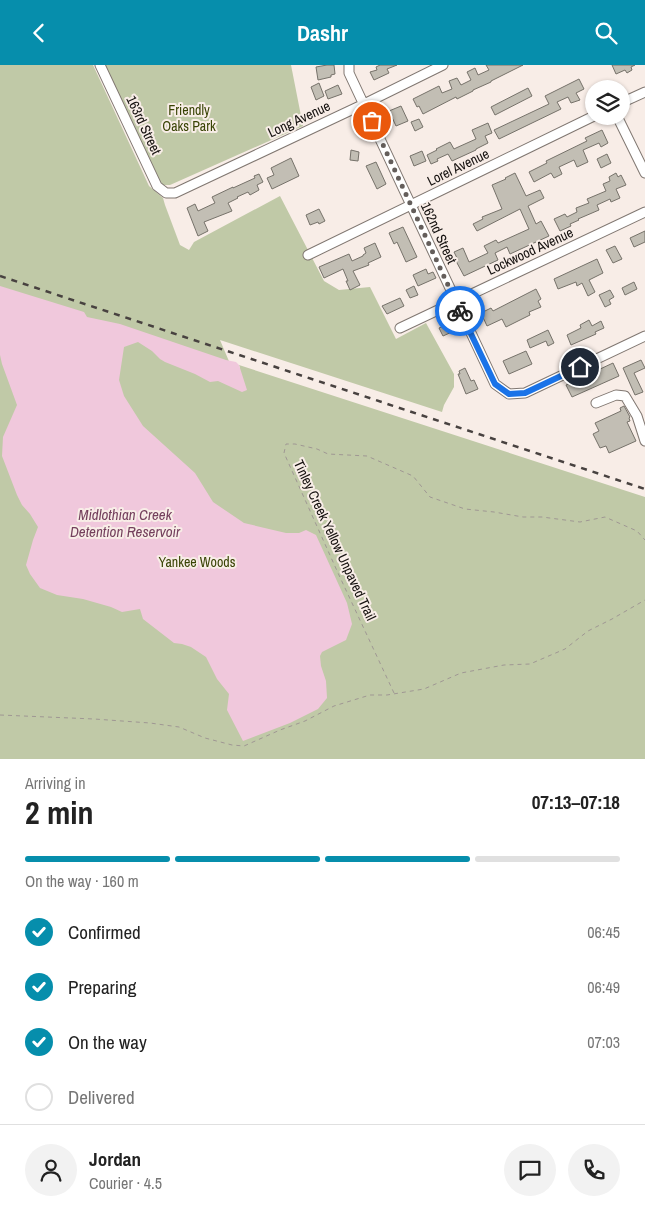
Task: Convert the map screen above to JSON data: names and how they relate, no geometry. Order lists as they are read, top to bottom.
{
  "streets": {
    "street": [
      "Long Avenue",
      "163rd Street",
      "Lorel Avenue",
      "162nd Street",
      "Lockwood Avenue"
    ],
    "path": ["Tinley Creek Yellow Unpaved Trail"]
  },
  "crossings": [
    ["Long Avenue", "163rd Street"],
    ["Long Avenue", "162nd Street"],
    ["Lorel Avenue", "162nd Street"],
    ["162nd Street", "Lockwood Avenue"]
  ],
  "water": ["Midlothian Creek Detention Reservoir"],
  "parks": ["Friendly Oaks Park", "Yankee Woods"],
  "page": {
    "header": "Dashr",
    "heading": ["2 min", "Arriving in", "07:13–07:18"],
    "panel": ["Jordan", "Courier · 4.5"],
    "bar": "On the way · 160 m",
    "list": [
      ["Confirmed", "06:45"],
      ["Preparing", "06:49"],
      ["On the way", "07:03"],
      "Delivered"
    ]
  }
}
